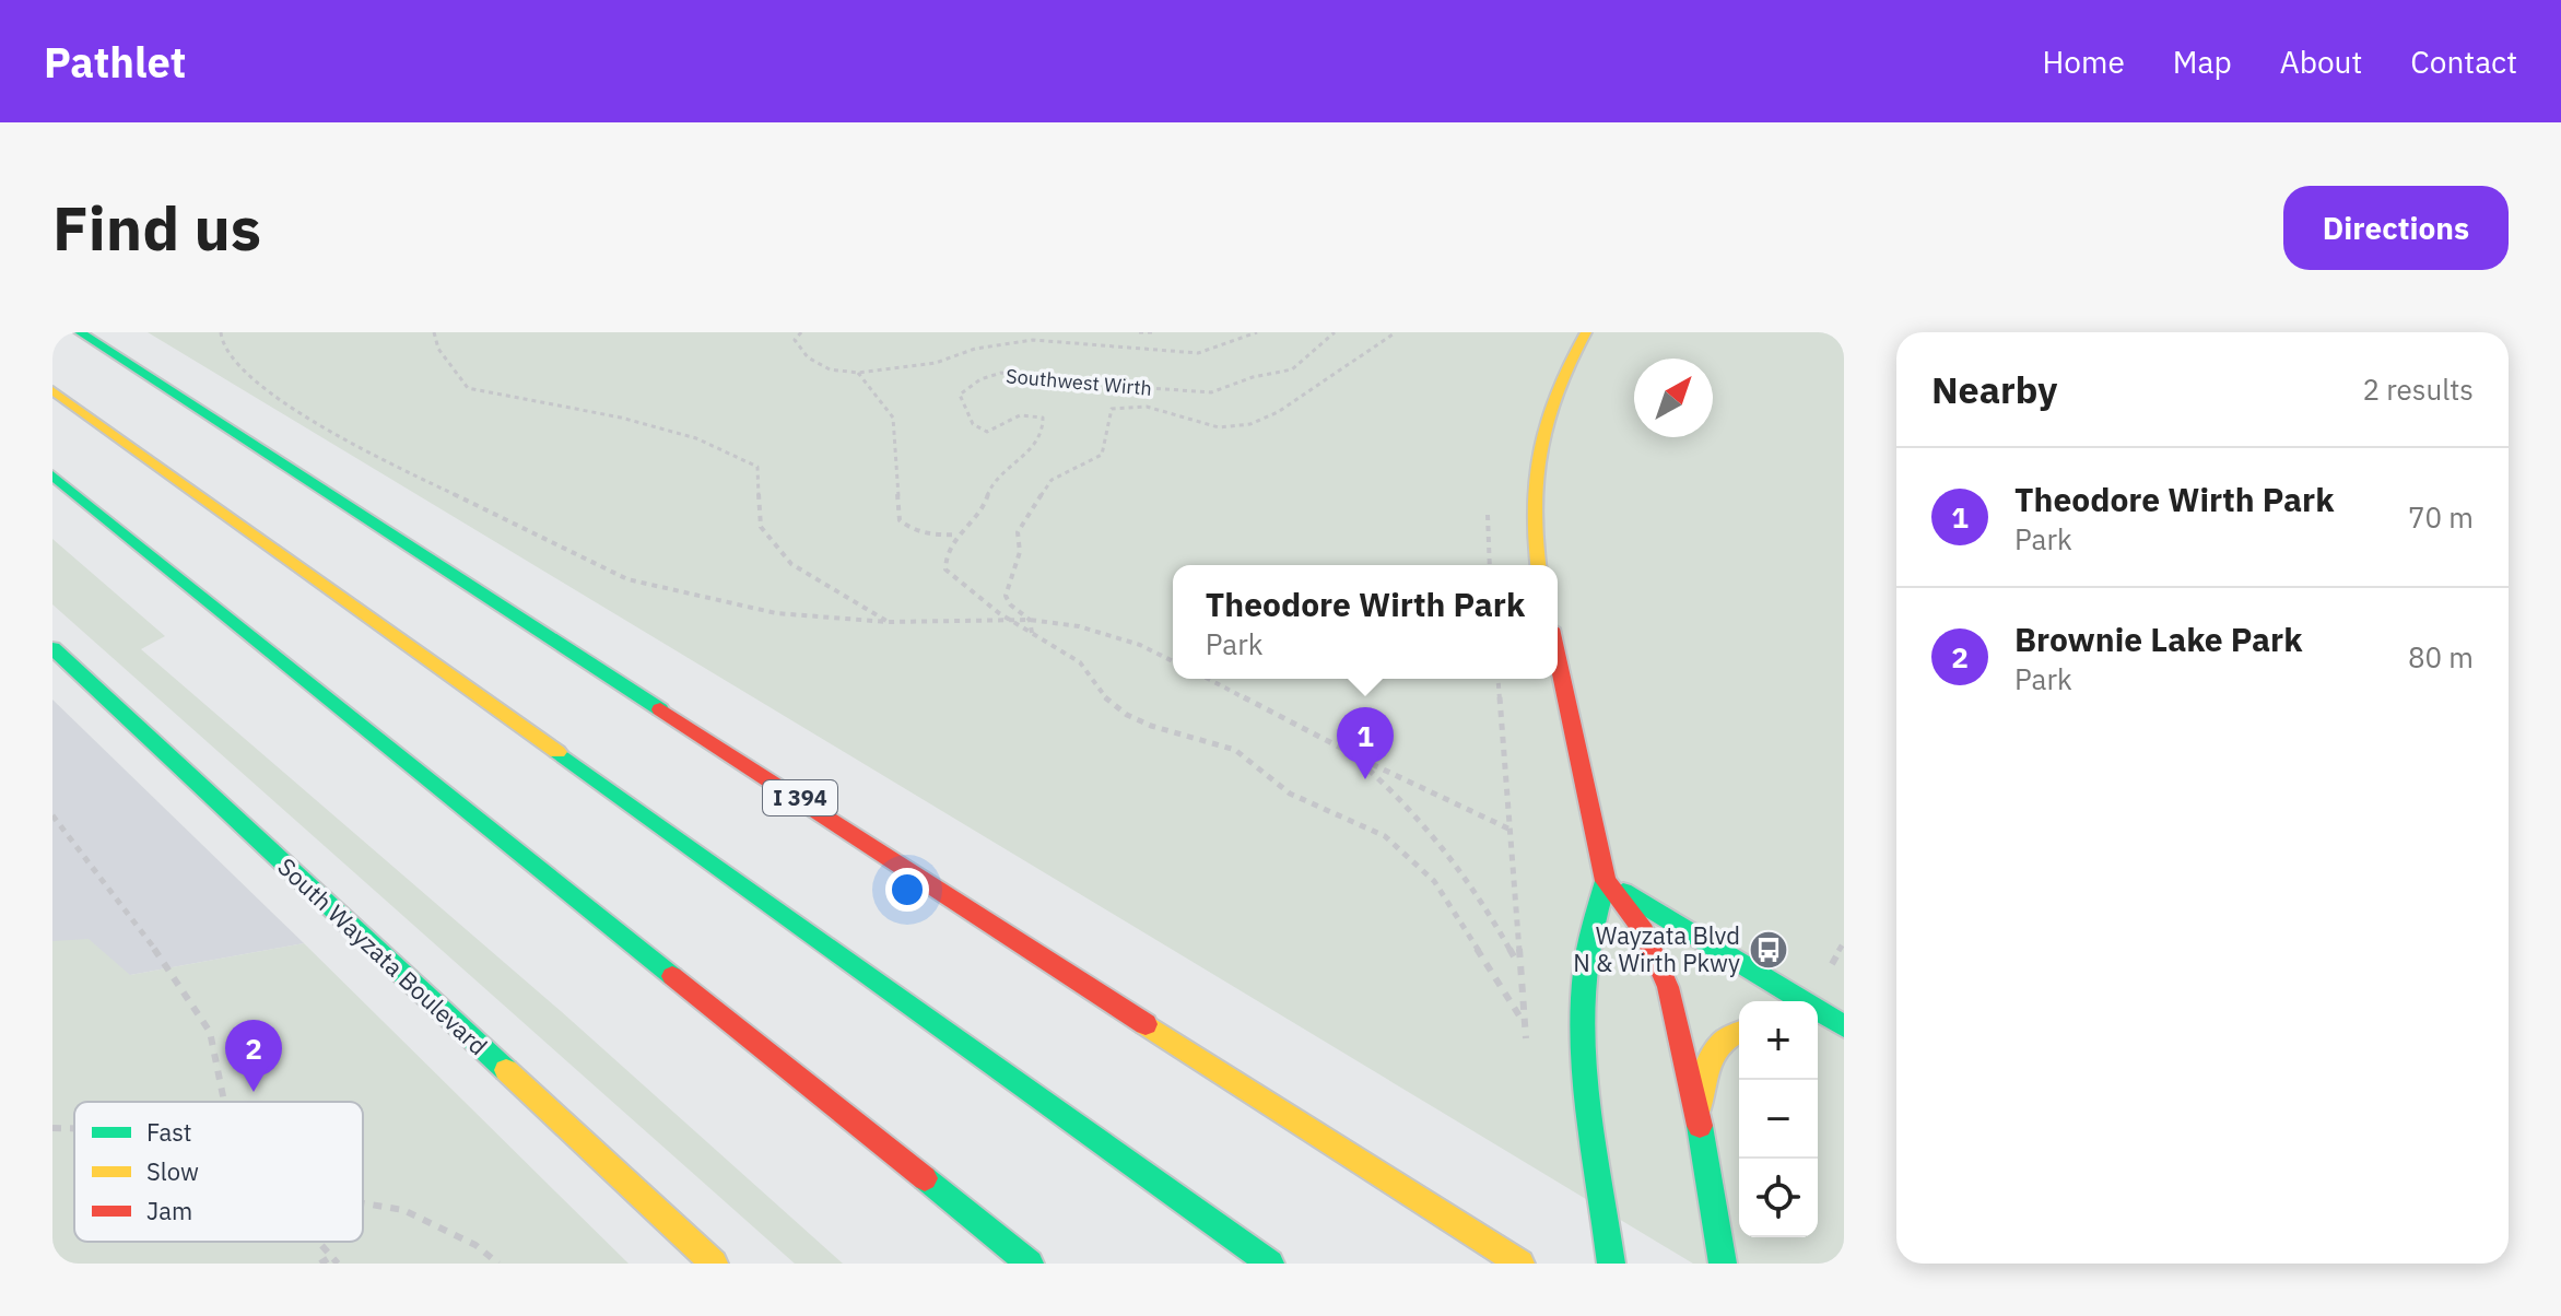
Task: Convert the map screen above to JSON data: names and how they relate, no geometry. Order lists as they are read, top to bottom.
{
  "streets": {
    "main road": ["I 394", "South Wayzata Boulevard"],
    "path": ["Southwest Wirth"]
  },
  "places": {
    "bus stop": ["Wayzata Blvd N & Wirth Pkwy"]
  },
  "legend": ["Fast", "Slow", "Jam"],
  "north": "top right",
  "page": {
    "header": "Pathlet",
    "nav": [
      "Home",
      "Map",
      "About",
      "Contact"
    ],
    "buttons": "Directions",
    "title": "Find us",
    "heading": ["Nearby", "2 results"],
    "list": [
      {
        "mark": "1",
        "name": "Theodore Wirth Park",
        "note": "Park",
        "value": "70 m"
      },
      {
        "mark": "2",
        "name": "Brownie Lake Park",
        "note": "Park",
        "value": "80 m"
      }
    ],
    "popup": ["Theodore Wirth Park", "Park"],
    "pins": ["1", "2"],
    "map_buttons": ["+", "−"]
  }
}
